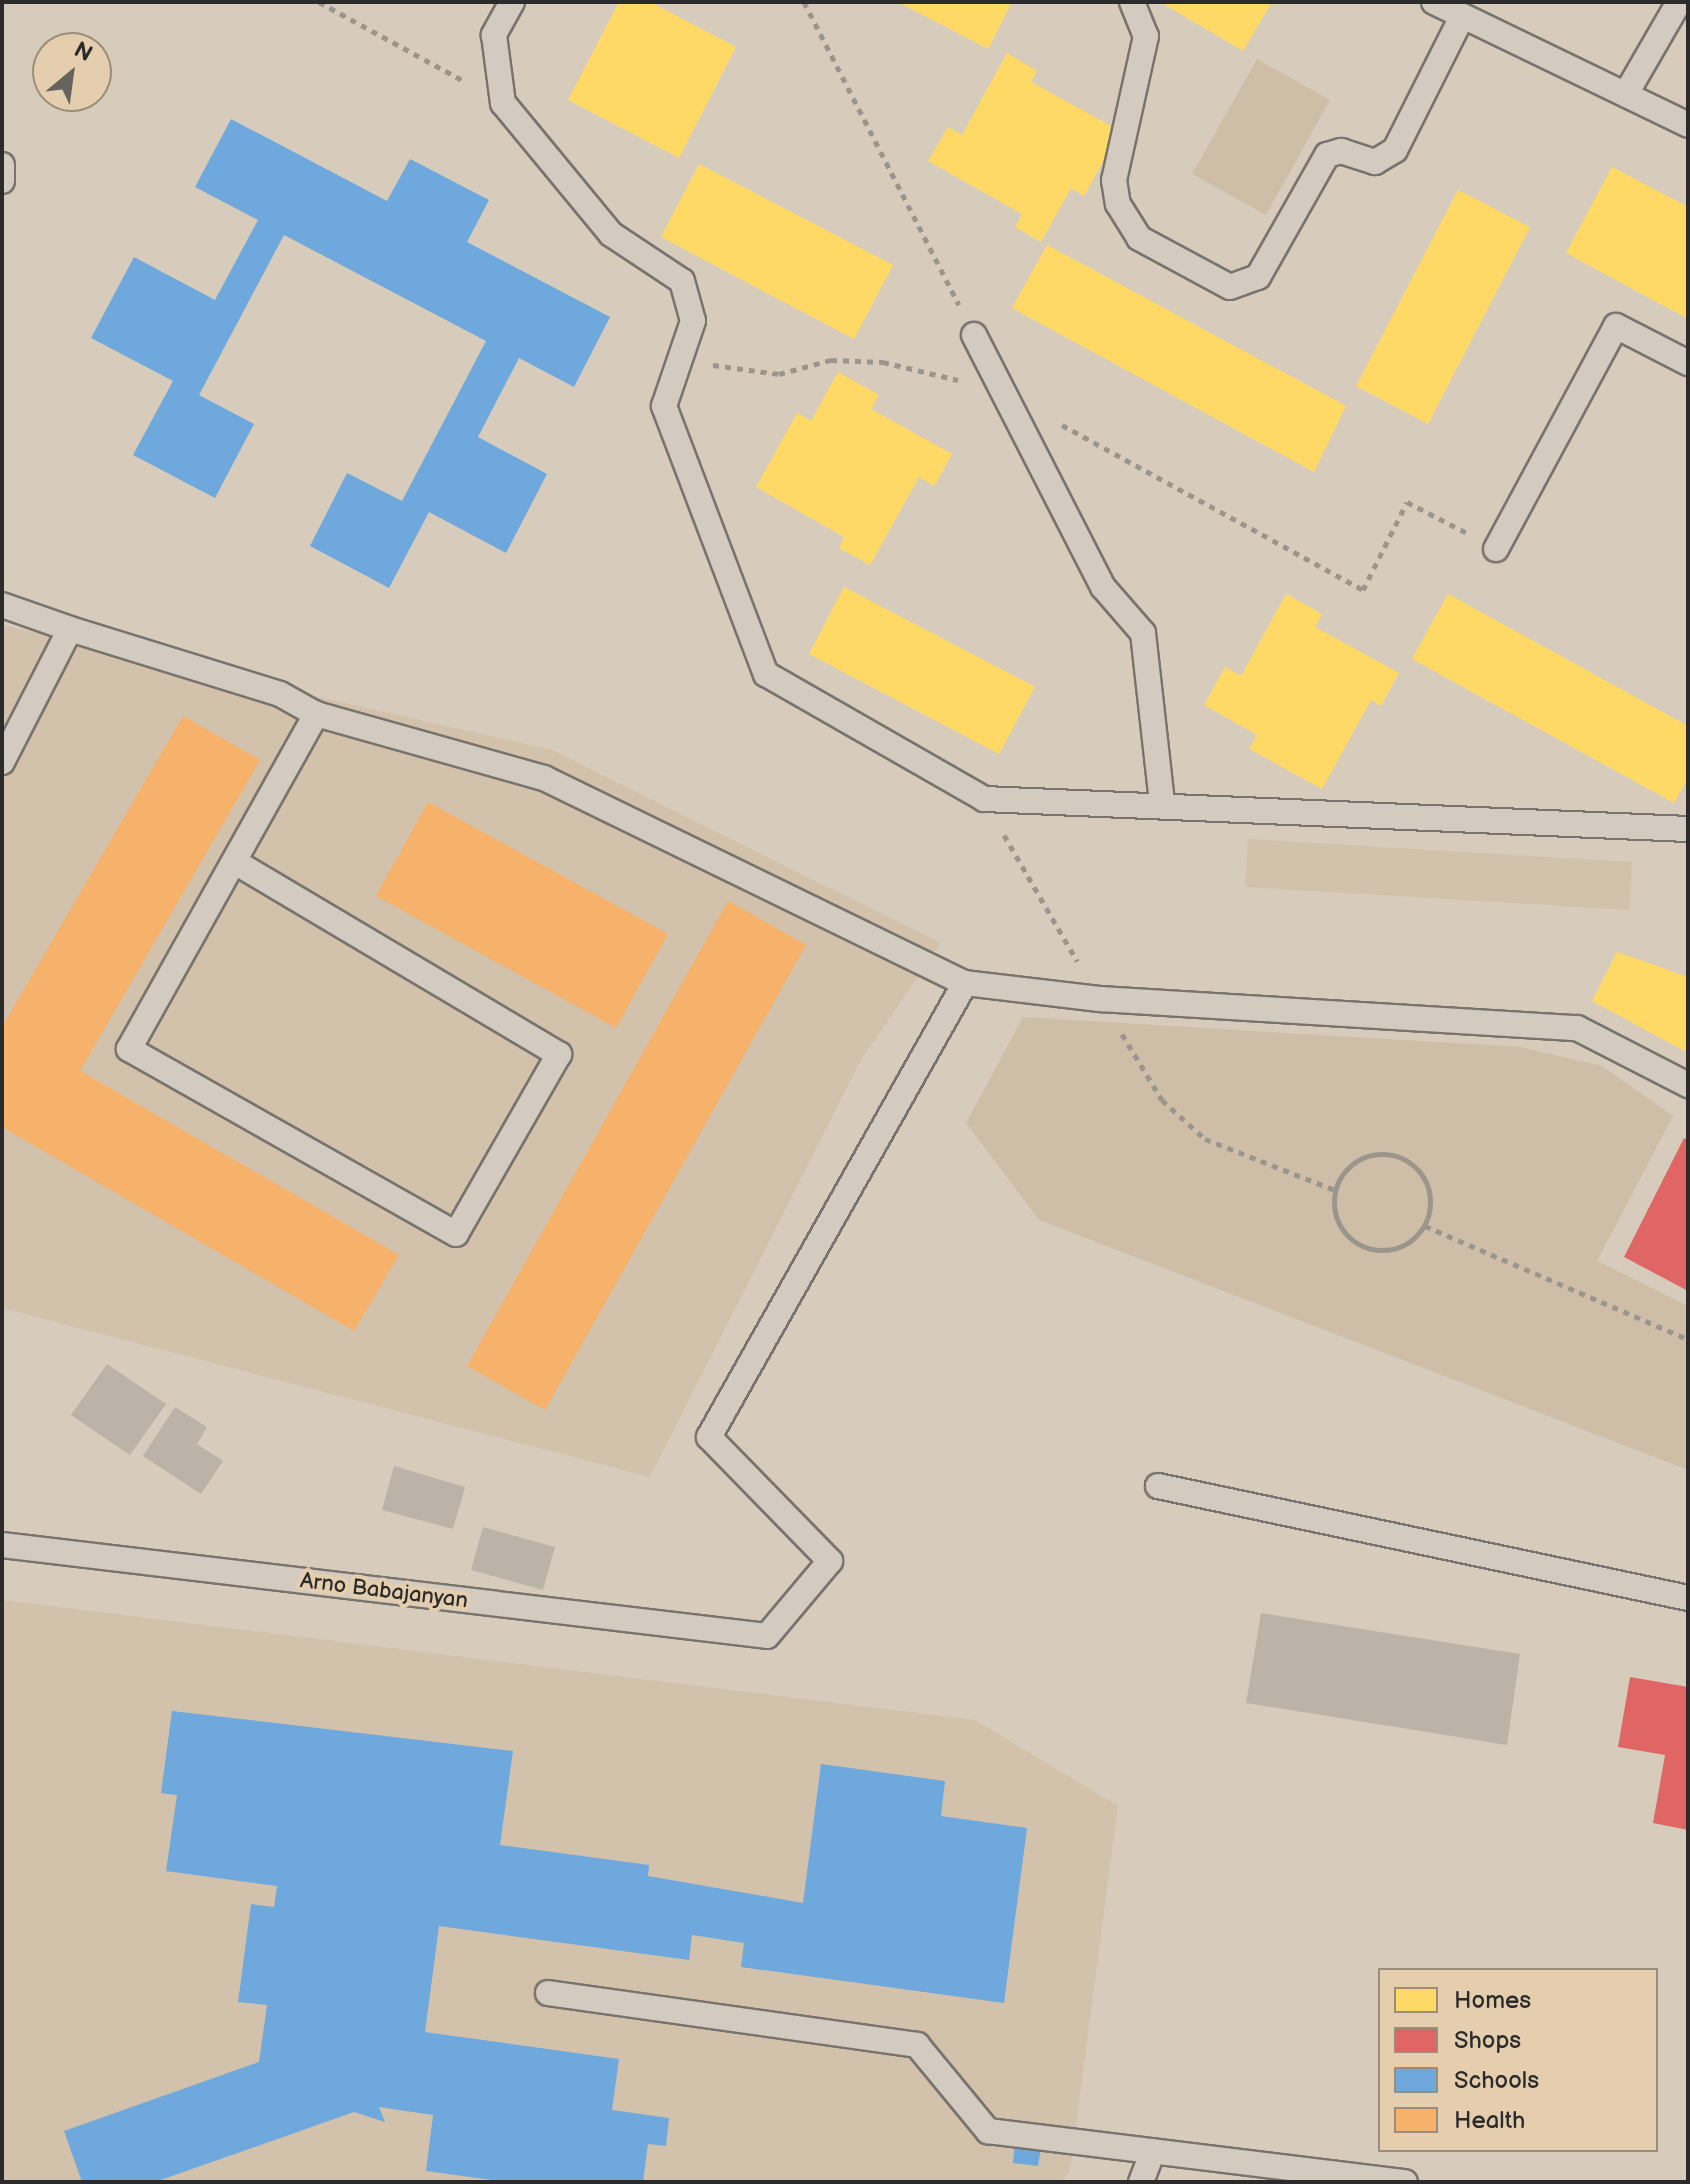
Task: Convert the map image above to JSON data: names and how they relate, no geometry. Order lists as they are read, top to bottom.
{
  "streets": {
    "lane": ["Arno Babajanyan"]
  },
  "legend": [
    "Homes",
    "Shops",
    "Schools",
    "Health"
  ],
  "north": "top right"
}
